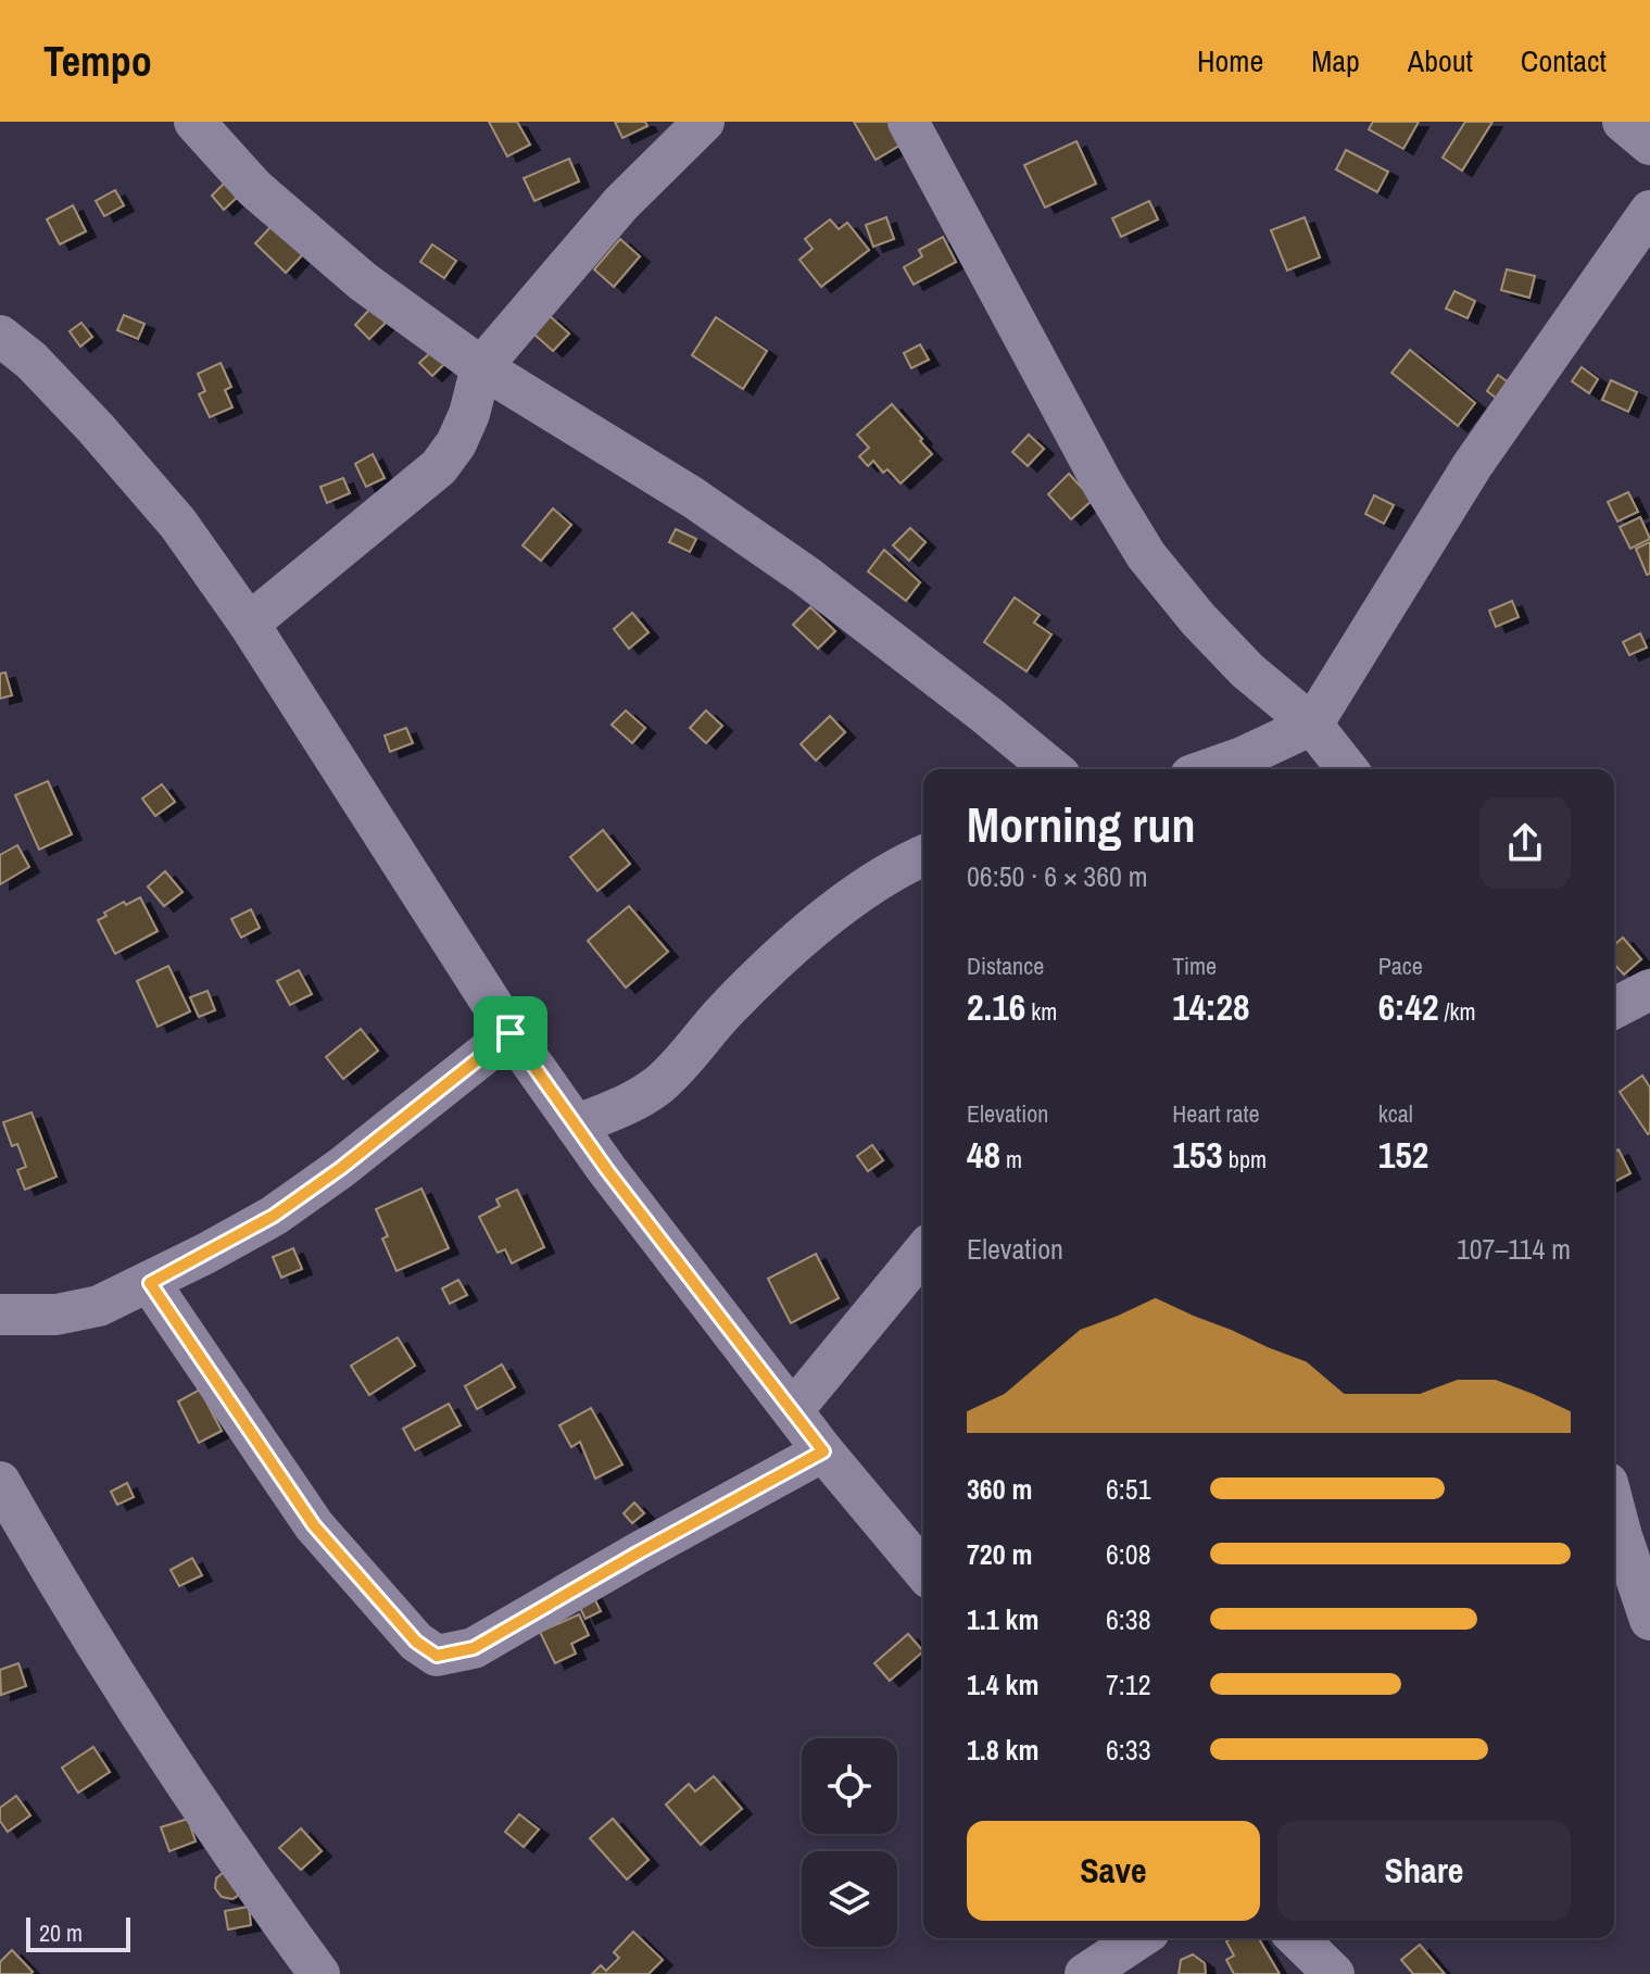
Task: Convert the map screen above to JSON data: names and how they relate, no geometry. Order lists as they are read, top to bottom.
{
  "scale_bar": "20 m",
  "page": {
    "header": "Tempo",
    "nav": [
      "Home",
      "Map",
      "About",
      "Contact"
    ],
    "heading": ["Morning run", "06:50 · 6 × 360 m"],
    "stats": [
      ["Distance", "2.16 km"],
      ["Time", "14:28"],
      ["Pace", "6:42 /km"],
      ["Elevation", "48 m"],
      ["Heart rate", "153 bpm"],
      ["kcal", "152"]
    ],
    "chart": ["Elevation", "107–114 m"],
    "list": [
      {
        "name": "360 m",
        "note": "6:51"
      },
      {
        "name": "720 m",
        "note": "6:08"
      },
      {
        "name": "1.1 km",
        "note": "6:38"
      },
      {
        "name": "1.4 km",
        "note": "7:12"
      },
      {
        "name": "1.8 km",
        "note": "6:33"
      }
    ],
    "buttons": ["Save", "Share"],
    "scale": "20 m"
  }
}
